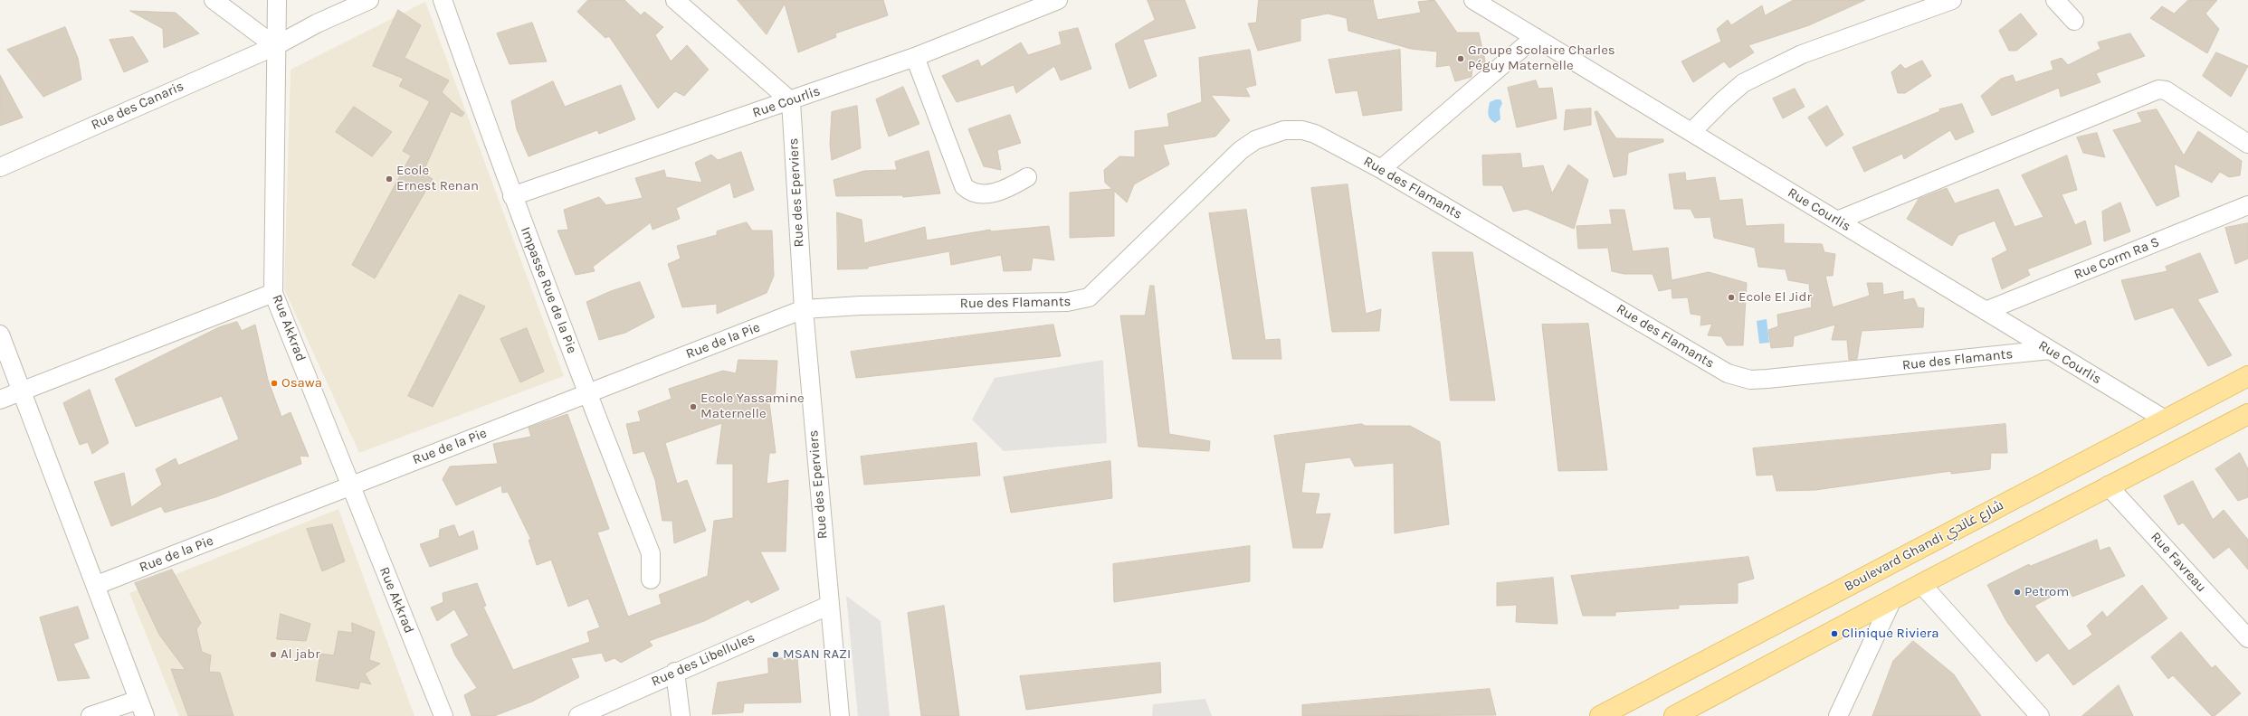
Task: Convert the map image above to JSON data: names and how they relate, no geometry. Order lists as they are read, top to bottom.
{
  "streets": {
    "main road": ["Boulevard Ghandi شارع غاندي"],
    "street": [
      "Rue Courlis",
      "Rue des Canaris",
      "Rue des Flamants",
      "Rue des Eperviers",
      "Rue Corm Ra S",
      "Impasse Rue de la Pie",
      "Rue Akkrad",
      "Rue de la Pie",
      "Rue Favreau",
      "Rue des Libellules"
    ]
  },
  "crossings": [
    ["Rue Courlis", "Rue des Flamants"],
    ["Rue Courlis", "Rue des Eperviers"],
    ["Rue Courlis", "Rue Corm Ra S"],
    ["Rue Courlis", "Impasse Rue de la Pie"],
    ["Rue Courlis", "Boulevard Ghandi شارع غاندي"],
    ["Rue des Canaris", "Rue Akkrad"],
    ["Rue des Flamants", "Rue des Eperviers"],
    ["Rue des Flamants", "Rue de la Pie"],
    ["Rue des Eperviers", "Rue de la Pie"],
    ["Rue des Eperviers", "Rue des Libellules"],
    ["Impasse Rue de la Pie", "Rue de la Pie"],
    ["Rue Akkrad", "Rue de la Pie"]
  ],
  "places": [
    "Groupe Scolaire Charles Péguy Maternelle",
    "Ecole Ernest Renan",
    "Ecole El Jidr",
    "Osawa",
    "Ecole Yassamine Maternelle",
    "Petrom",
    "Clinique Riviera",
    "Al jabr",
    "MSAN RAZI"
  ]
}
